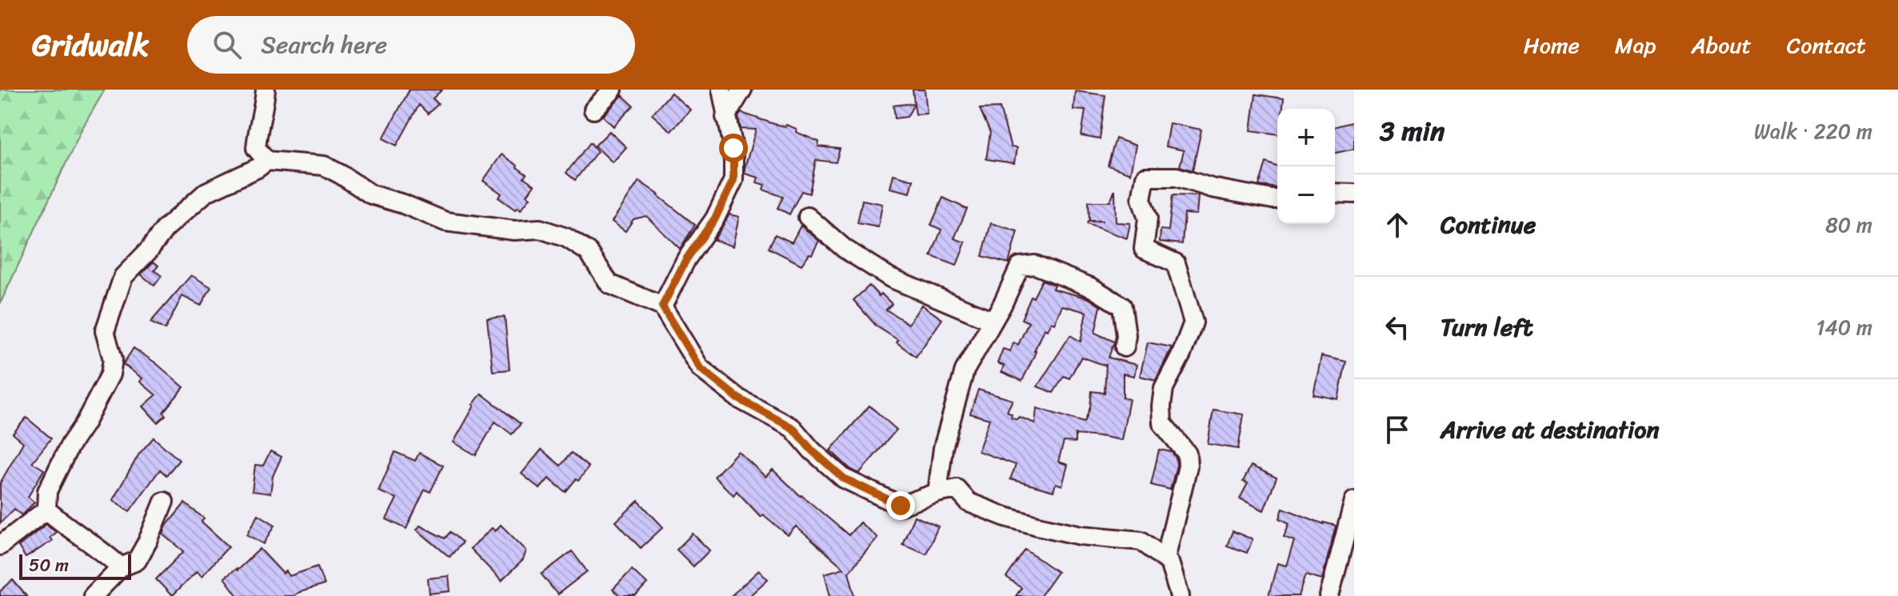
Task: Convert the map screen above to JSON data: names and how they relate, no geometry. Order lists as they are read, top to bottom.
{
  "scale_bar": "50 m",
  "page": {
    "header": "Gridwalk",
    "search": "Search here",
    "nav": [
      "Home",
      "Map",
      "About",
      "Contact"
    ],
    "heading": ["3 min", "Walk · 220 m"],
    "map_buttons": ["+", "−"],
    "list": [
      ["Continue", "80 m"],
      ["Turn left", "140 m"],
      "Arrive at destination"
    ],
    "scale": "50 m"
  }
}
